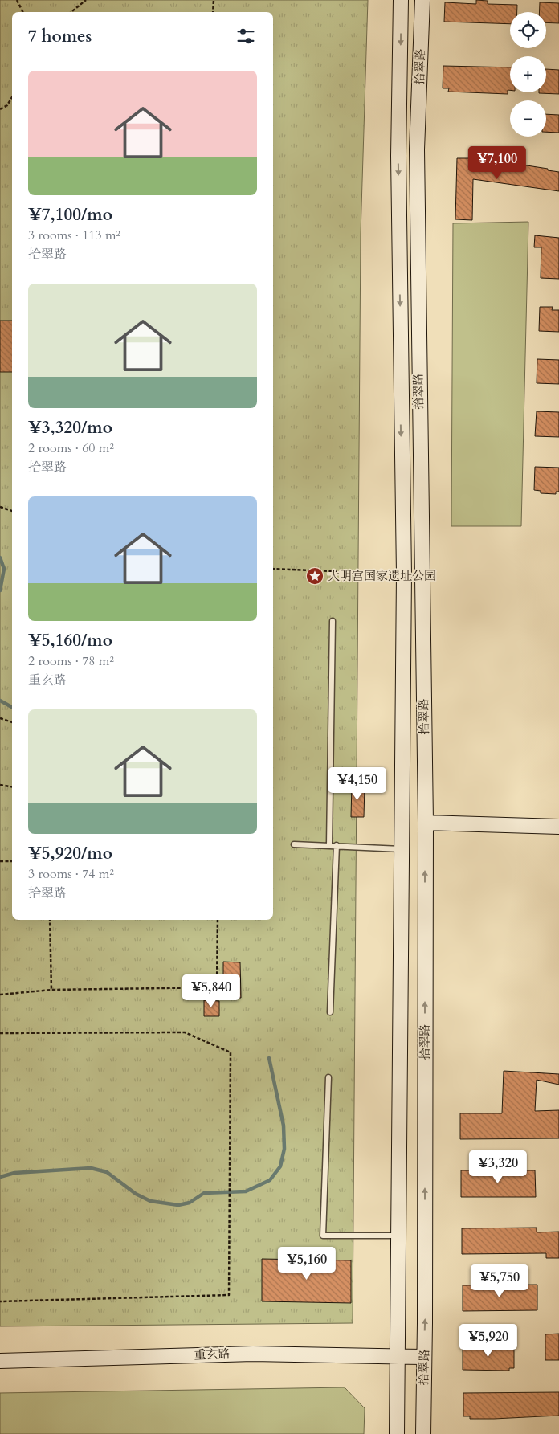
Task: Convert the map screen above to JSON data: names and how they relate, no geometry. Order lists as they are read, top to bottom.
{
  "streets": {
    "main road": ["拾翠路", "重玄路"]
  },
  "crossings": [
    ["拾翠路", "重玄路"]
  ],
  "places": {
    "place": ["大明宫国家遗址公园"]
  },
  "page": {
    "map_buttons": ["+", "−"],
    "heading": "7 homes",
    "list": [
      {
        "name": "¥7,100/mo",
        "note": "3 rooms · 113 m² · 拾翠路"
      },
      {
        "name": "¥3,320/mo",
        "note": "2 rooms · 60 m² · 拾翠路"
      },
      {
        "name": "¥5,160/mo",
        "note": "2 rooms · 78 m² · 重玄路"
      },
      {
        "name": "¥5,920/mo",
        "note": "3 rooms · 74 m² · 拾翠路"
      }
    ],
    "price": [
      "¥7,100",
      "¥4,150",
      "¥5,840",
      "¥3,320",
      "¥5,160",
      "¥5,750",
      "¥5,920"
    ]
  }
}
